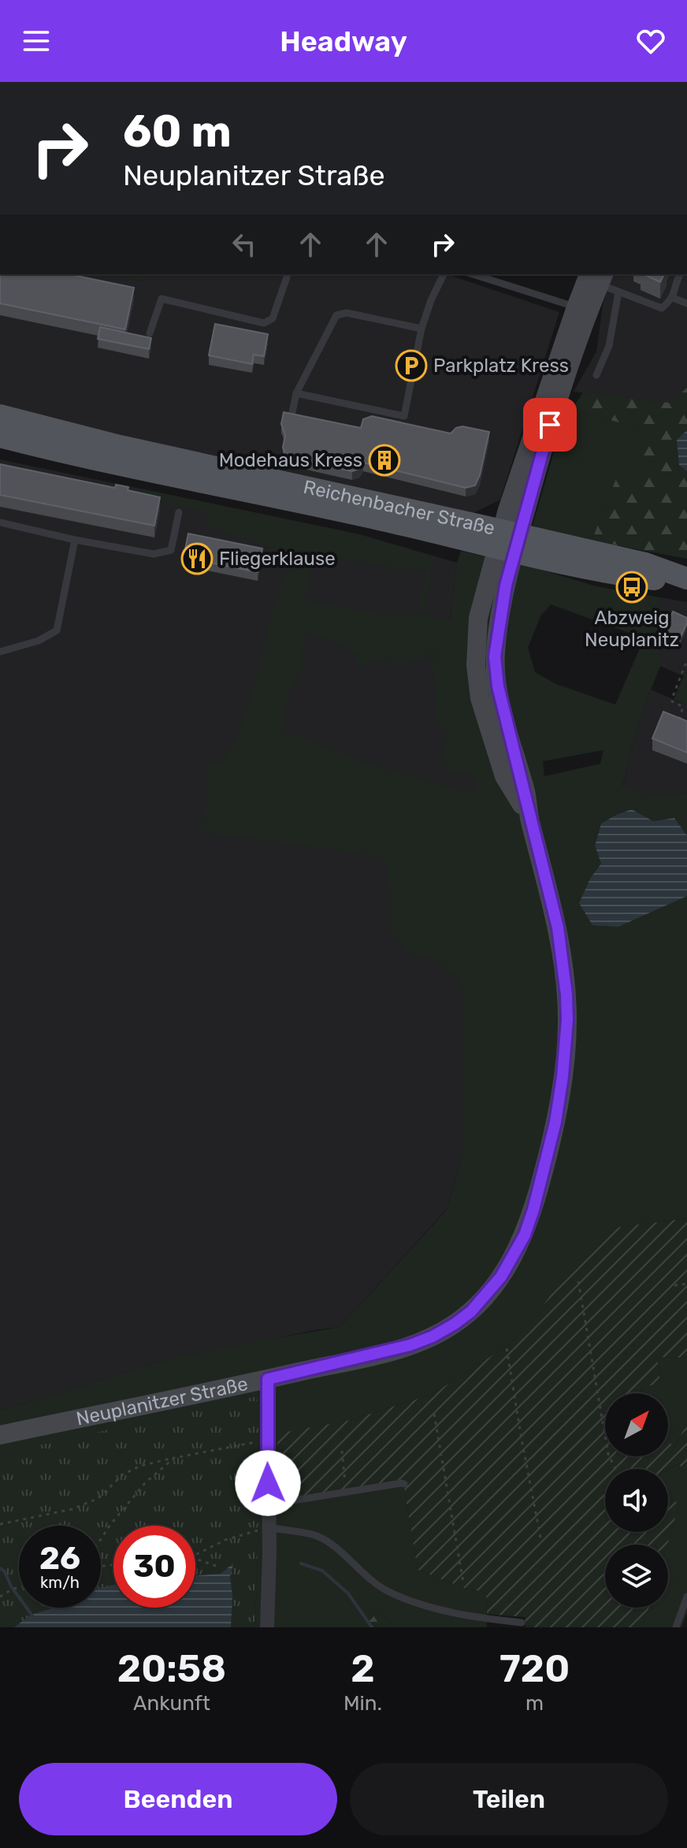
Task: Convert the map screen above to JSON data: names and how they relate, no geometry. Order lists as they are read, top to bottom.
{
  "streets": {
    "main road": ["Reichenbacher Straße", "Neuplanitzer Straße"]
  },
  "crossings": [
    ["Reichenbacher Straße", "Neuplanitzer Straße"]
  ],
  "places": {
    "parking": ["Parkplatz Kress"],
    "building": ["Modehaus Kress"],
    "restaurant": ["Fliegerklause"],
    "bus stop": ["Abzweig Neuplanitz"]
  },
  "north": "top right",
  "page": {
    "header": "Headway",
    "turn": ["60 m", "Neuplanitzer Straße"],
    "speed": "26 km/h",
    "limit": "30",
    "eta": [
      "20:58",
      "Ankunft",
      "2",
      "Min.",
      "720",
      "m"
    ],
    "buttons": ["Beenden", "Teilen"]
  }
}
